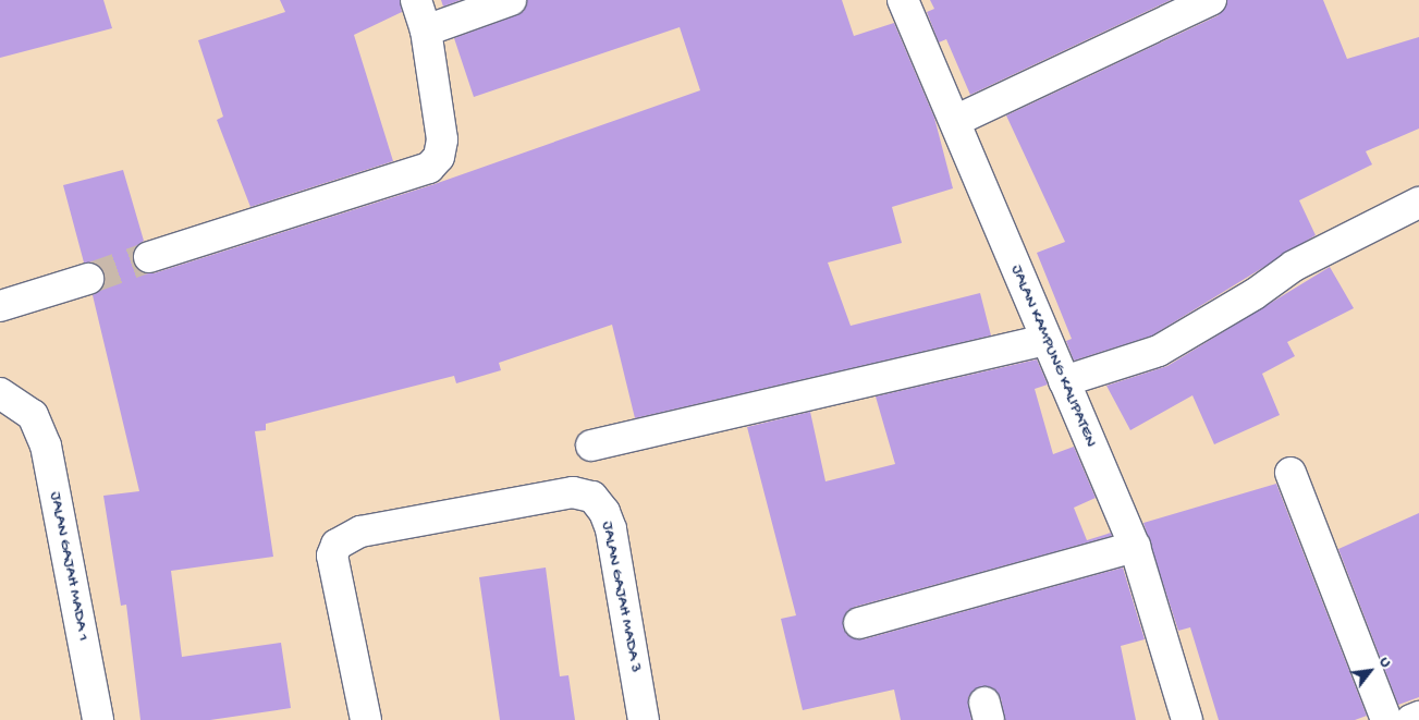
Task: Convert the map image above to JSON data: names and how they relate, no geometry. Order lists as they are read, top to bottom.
{
  "streets": {
    "street": ["JALAN KAMPUNG KALIPATEN", "JALAN GAJAH MADA 1", "JALAN GAJAH MADA 3"]
  },
  "north": "top right"
}
